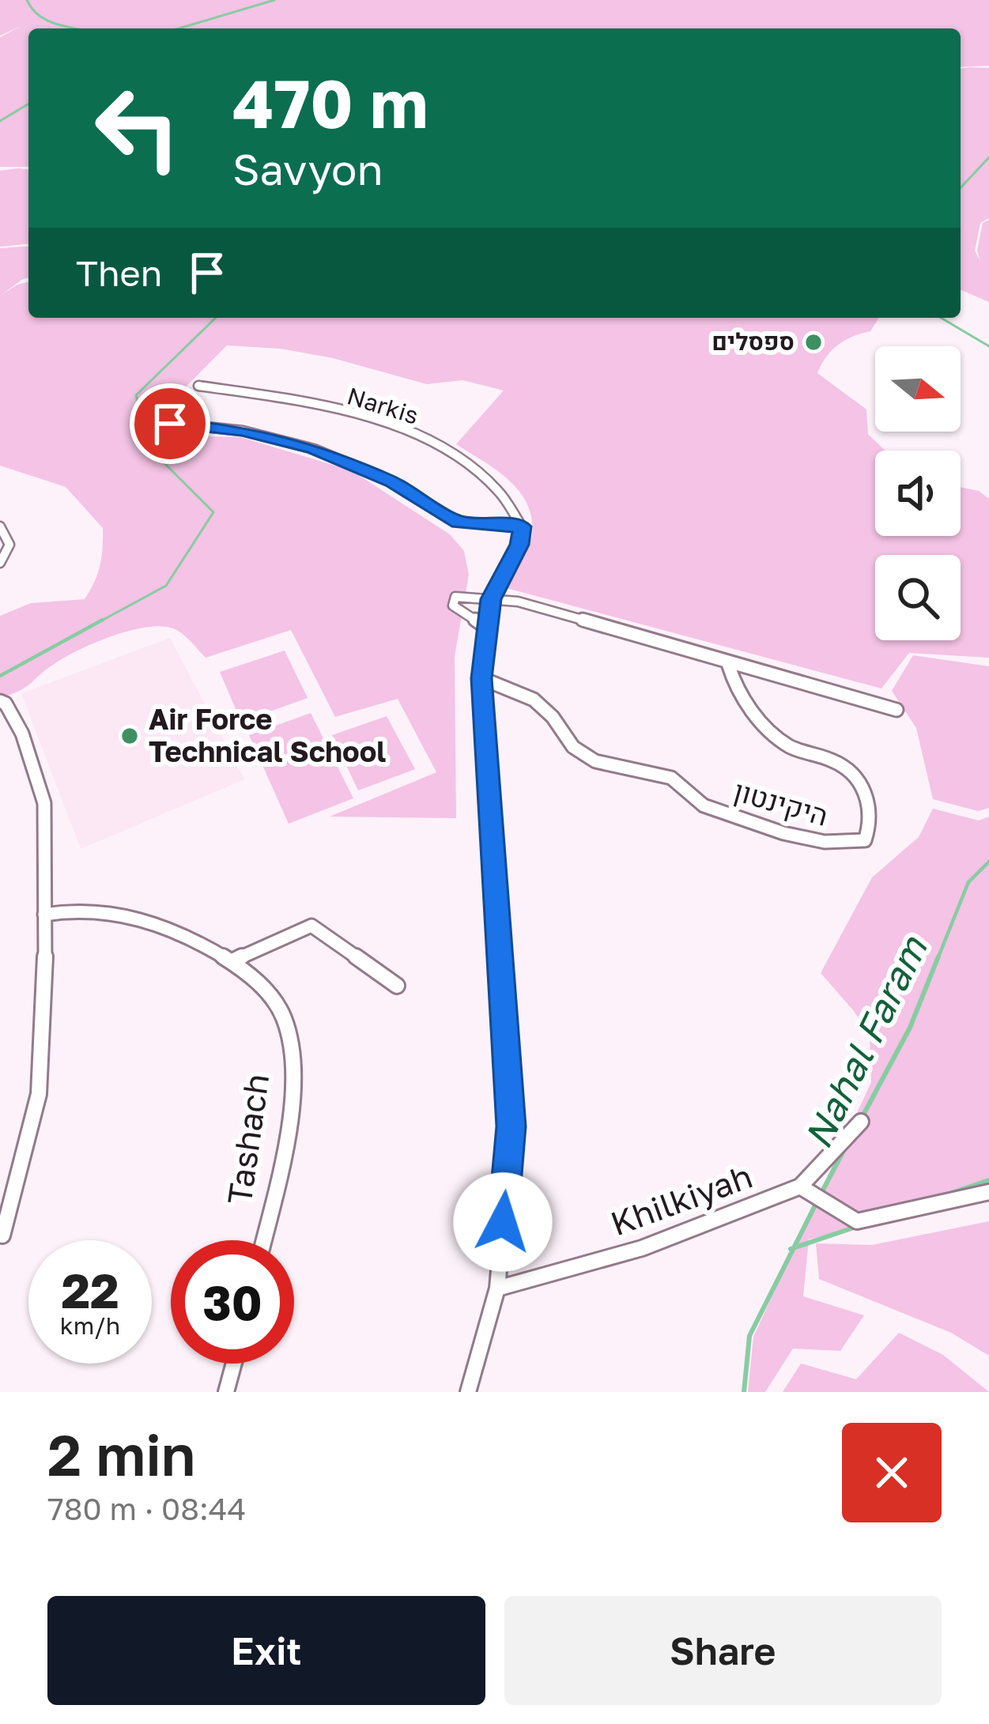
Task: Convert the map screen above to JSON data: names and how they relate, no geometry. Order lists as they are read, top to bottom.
{
  "streets": {
    "street": [
      "Narkis",
      "היקינטון",
      "Tashach",
      "Khilkiyah"
    ]
  },
  "water": ["Nahal Faram"],
  "places": ["ספסלים", "Air Force Technical School"],
  "north": "right",
  "page": {
    "turn": ["470 m", "Savyon"],
    "then": "Then",
    "speed": "22 km/h",
    "limit": "30",
    "heading": ["2 min", "780 m · 08:44"],
    "buttons": ["Exit", "Share"]
  }
}
